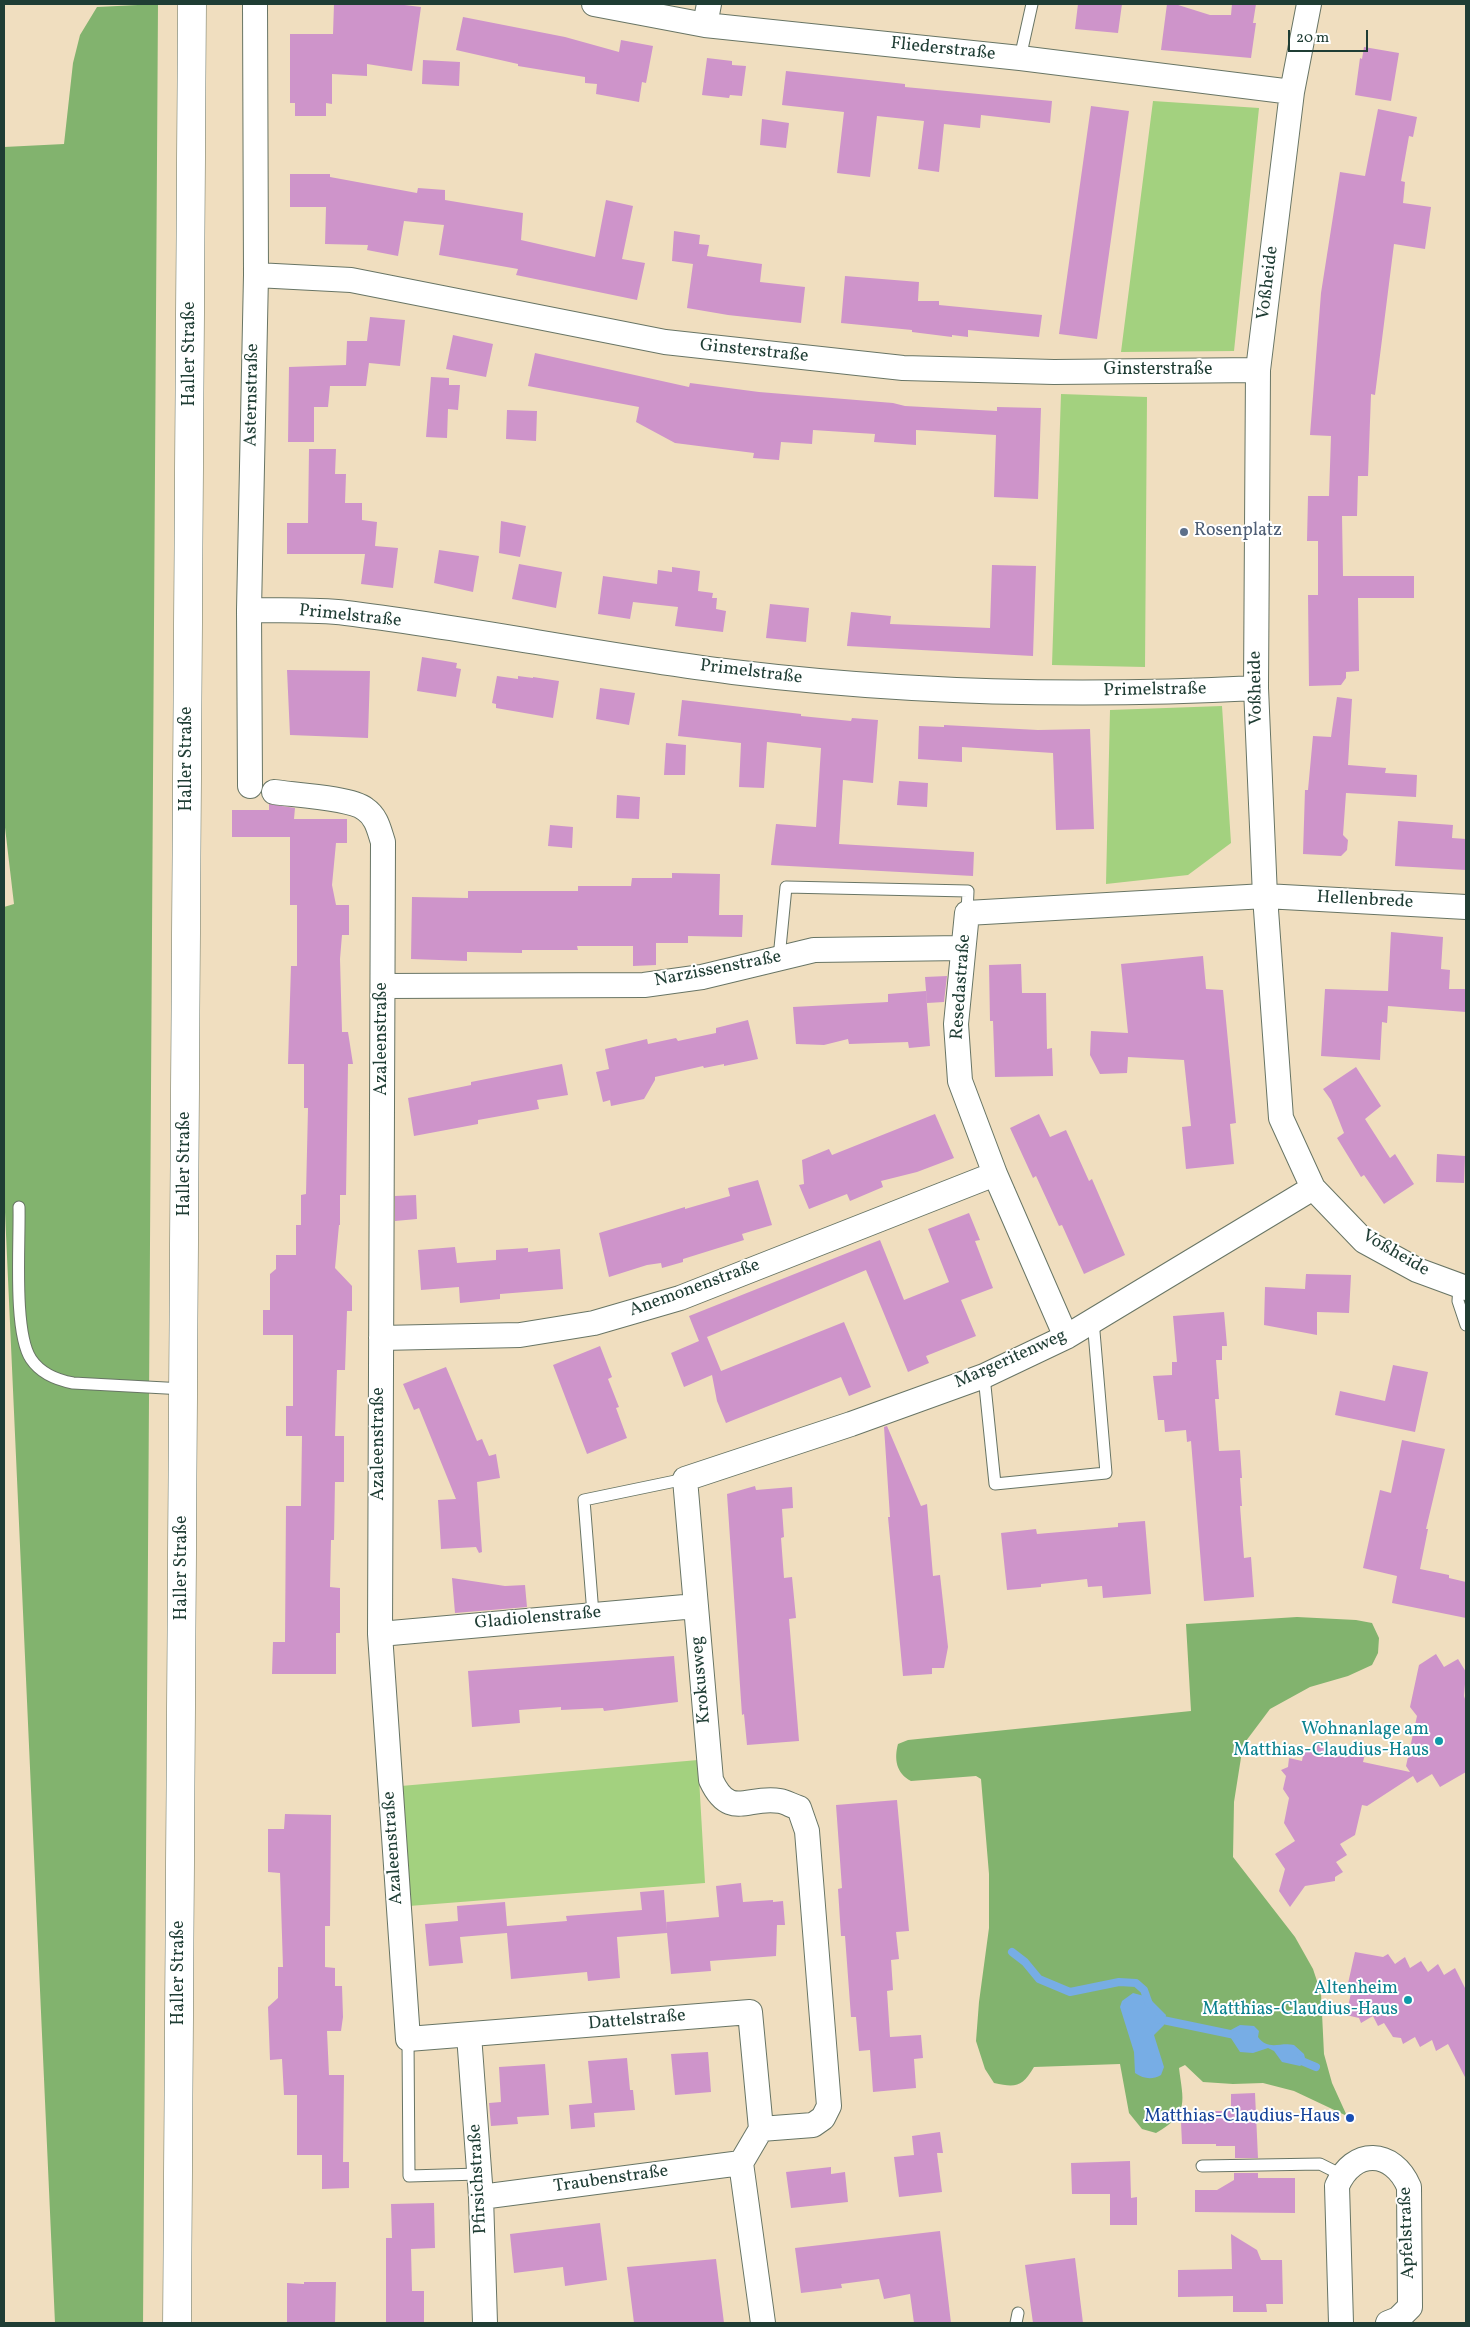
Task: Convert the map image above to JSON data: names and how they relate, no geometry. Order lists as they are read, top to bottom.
{
  "streets": {
    "main road": ["Haller Straße"],
    "street": [
      "Fliederstraße",
      "Voßheide",
      "Ginsterstraße",
      "Asternstraße",
      "Primelstraße",
      "Hellenbrede",
      "Narzissenstraße",
      "Resedastraße",
      "Azaleenstraße",
      "Anemonenstraße",
      "Margeritenweg",
      "Gladiolenstraße",
      "Krokusweg",
      "Dattelstraße",
      "Pfirsichstraße",
      "Traubenstraße",
      "Apfelstraße"
    ]
  },
  "crossings": [
    ["Fliederstraße", "Voßheide"],
    ["Voßheide", "Ginsterstraße"],
    ["Voßheide", "Primelstraße"],
    ["Voßheide", "Hellenbrede"],
    ["Voßheide", "Resedastraße"],
    ["Voßheide", "Margeritenweg"],
    ["Ginsterstraße", "Asternstraße"],
    ["Asternstraße", "Primelstraße"],
    ["Hellenbrede", "Resedastraße"],
    ["Narzissenstraße", "Resedastraße"],
    ["Narzissenstraße", "Azaleenstraße"],
    ["Resedastraße", "Anemonenstraße"],
    ["Resedastraße", "Margeritenweg"],
    ["Azaleenstraße", "Anemonenstraße"],
    ["Azaleenstraße", "Gladiolenstraße"],
    ["Azaleenstraße", "Dattelstraße"],
    ["Azaleenstraße", "Pfirsichstraße"],
    ["Margeritenweg", "Krokusweg"],
    ["Gladiolenstraße", "Krokusweg"],
    ["Krokusweg", "Dattelstraße"],
    ["Dattelstraße", "Pfirsichstraße"],
    ["Pfirsichstraße", "Traubenstraße"]
  ],
  "places": [
    "Rosenplatz",
    "Wohnanlage am Matthias-Claudius-Haus",
    "Altenheim Matthias-Claudius-Haus",
    "Matthias-Claudius-Haus"
  ],
  "scale_bar": "20 m"
}
